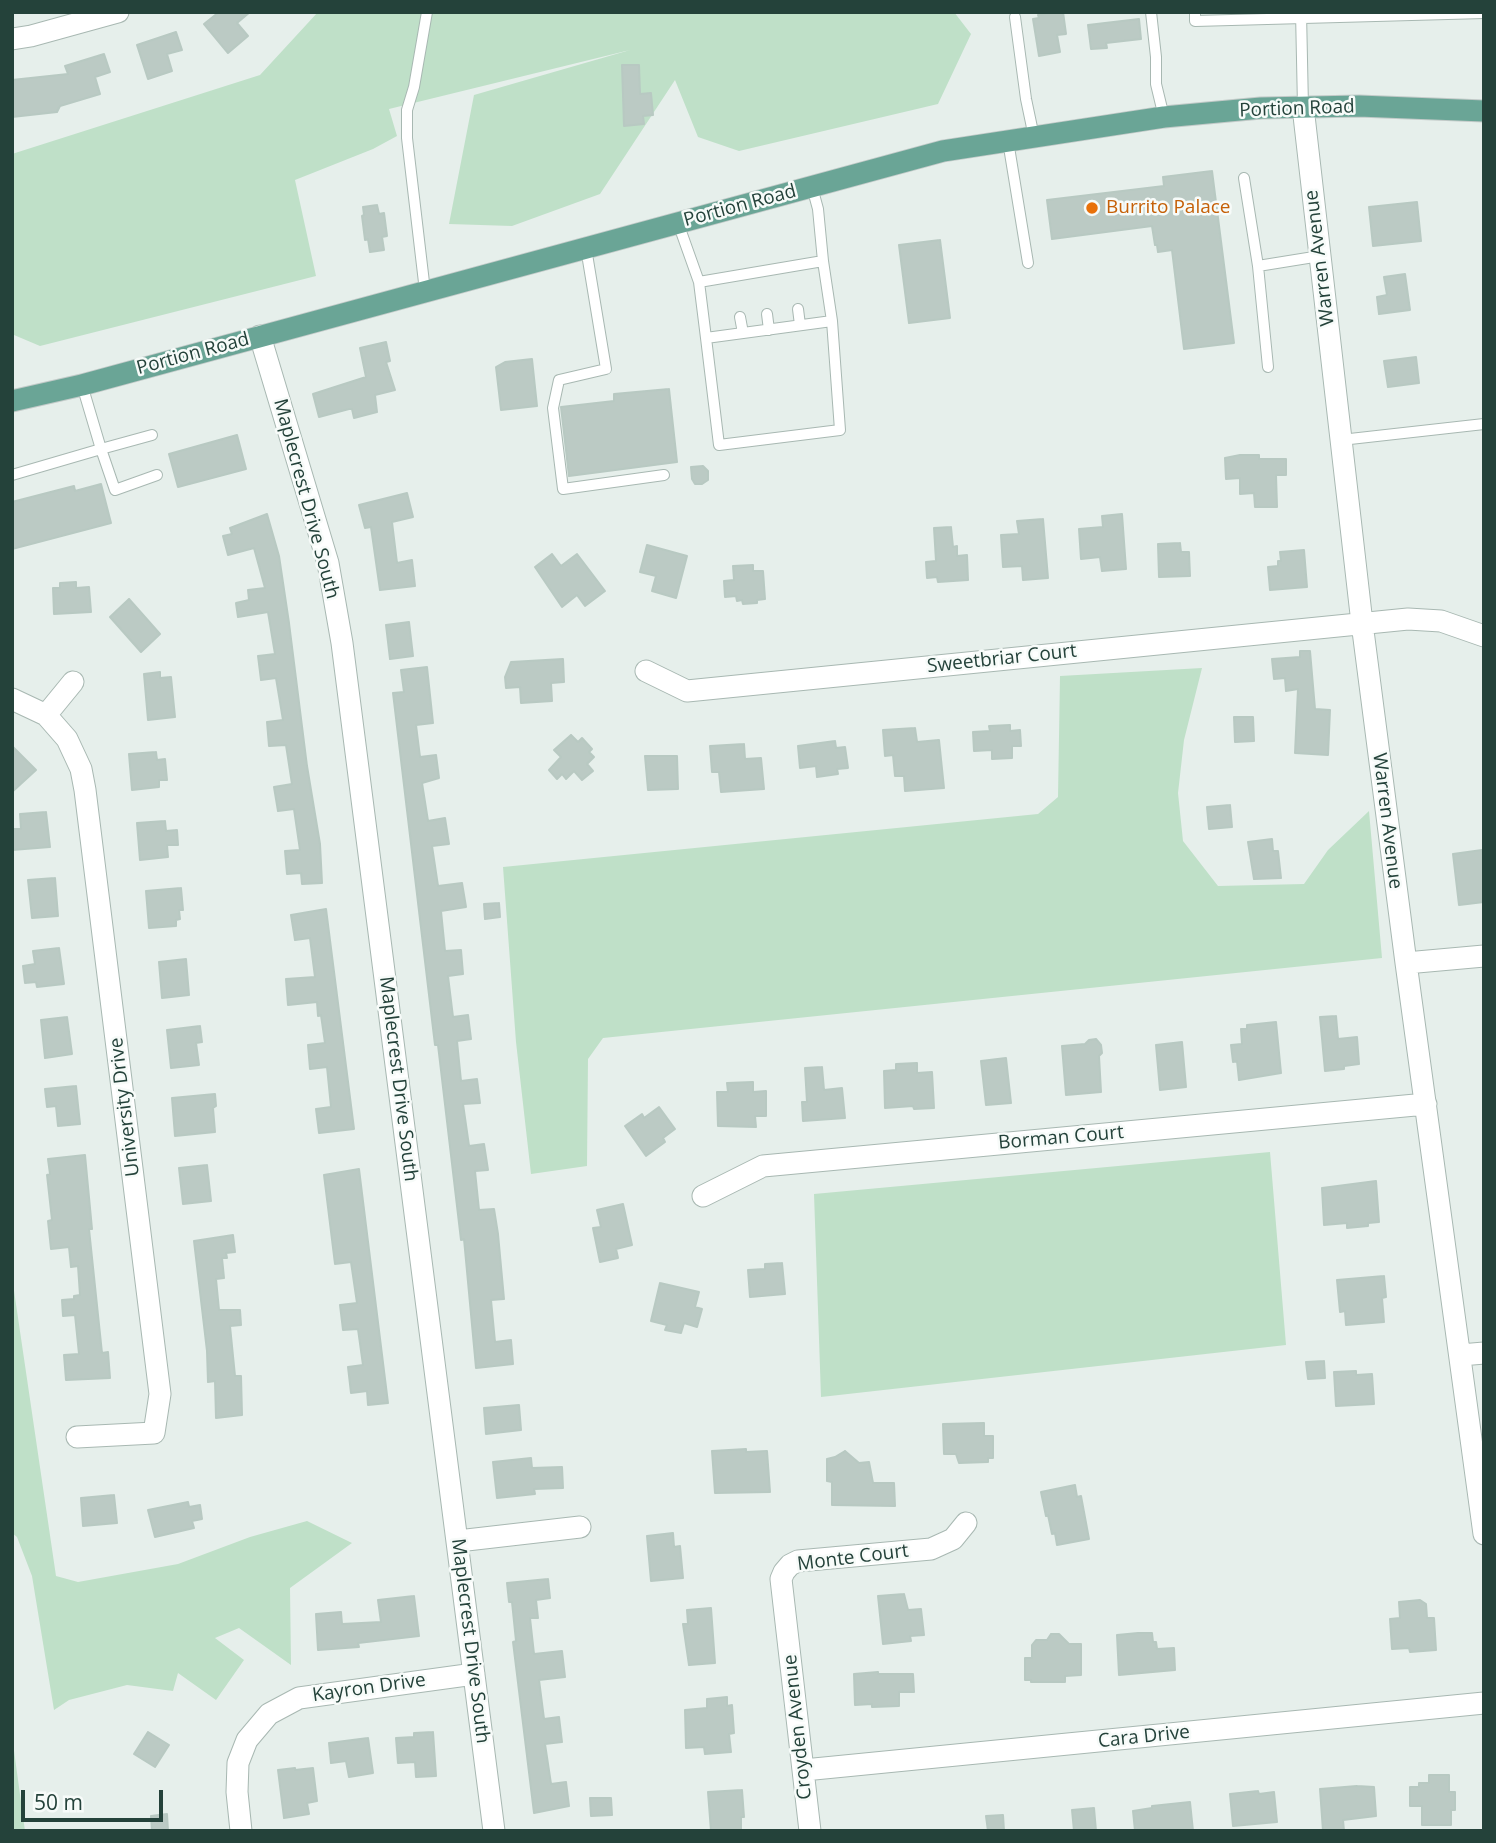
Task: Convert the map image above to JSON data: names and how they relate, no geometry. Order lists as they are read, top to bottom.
{
  "streets": {
    "main road": ["Portion Road"],
    "street": [
      "Warren Avenue",
      "Maplecrest Drive South",
      "Sweetbriar Court",
      "University Drive",
      "Borman Court",
      "Monte Court",
      "Kayron Drive",
      "Croyden Avenue",
      "Cara Drive"
    ]
  },
  "crossings": [
    ["Portion Road", "Warren Avenue"],
    ["Portion Road", "Maplecrest Drive South"],
    ["Warren Avenue", "Sweetbriar Court"],
    ["Warren Avenue", "Borman Court"],
    ["Maplecrest Drive South", "Kayron Drive"],
    ["Monte Court", "Croyden Avenue"],
    ["Croyden Avenue", "Cara Drive"]
  ],
  "places": ["Burrito Palace"],
  "scale_bar": "50 m"
}
